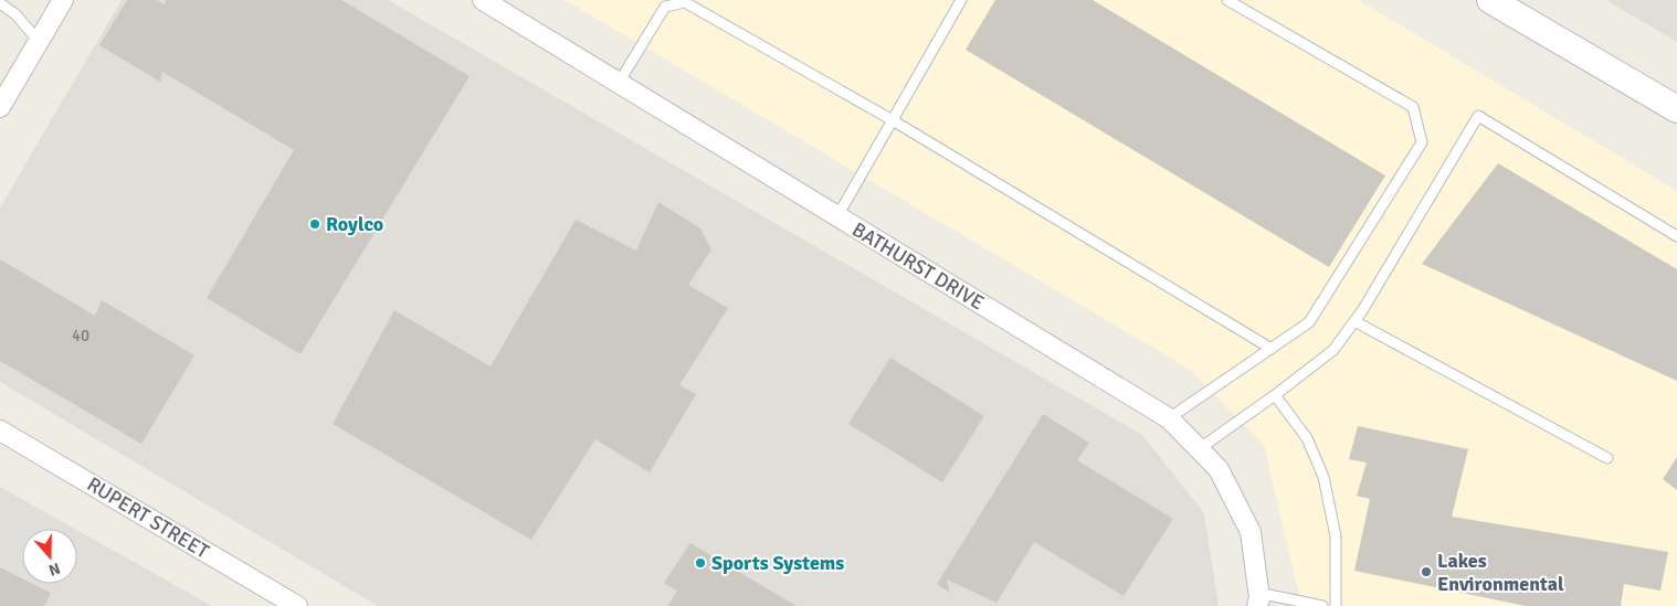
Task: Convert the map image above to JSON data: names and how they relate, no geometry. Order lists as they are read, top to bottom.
{
  "streets": {
    "street": ["BATHURST DRIVE", "RUPERT STREET"]
  },
  "places": ["Roylco", "Sports Systems", "Lakes Environmental"],
  "house_numbers": ["40"],
  "north": "bottom"
}
